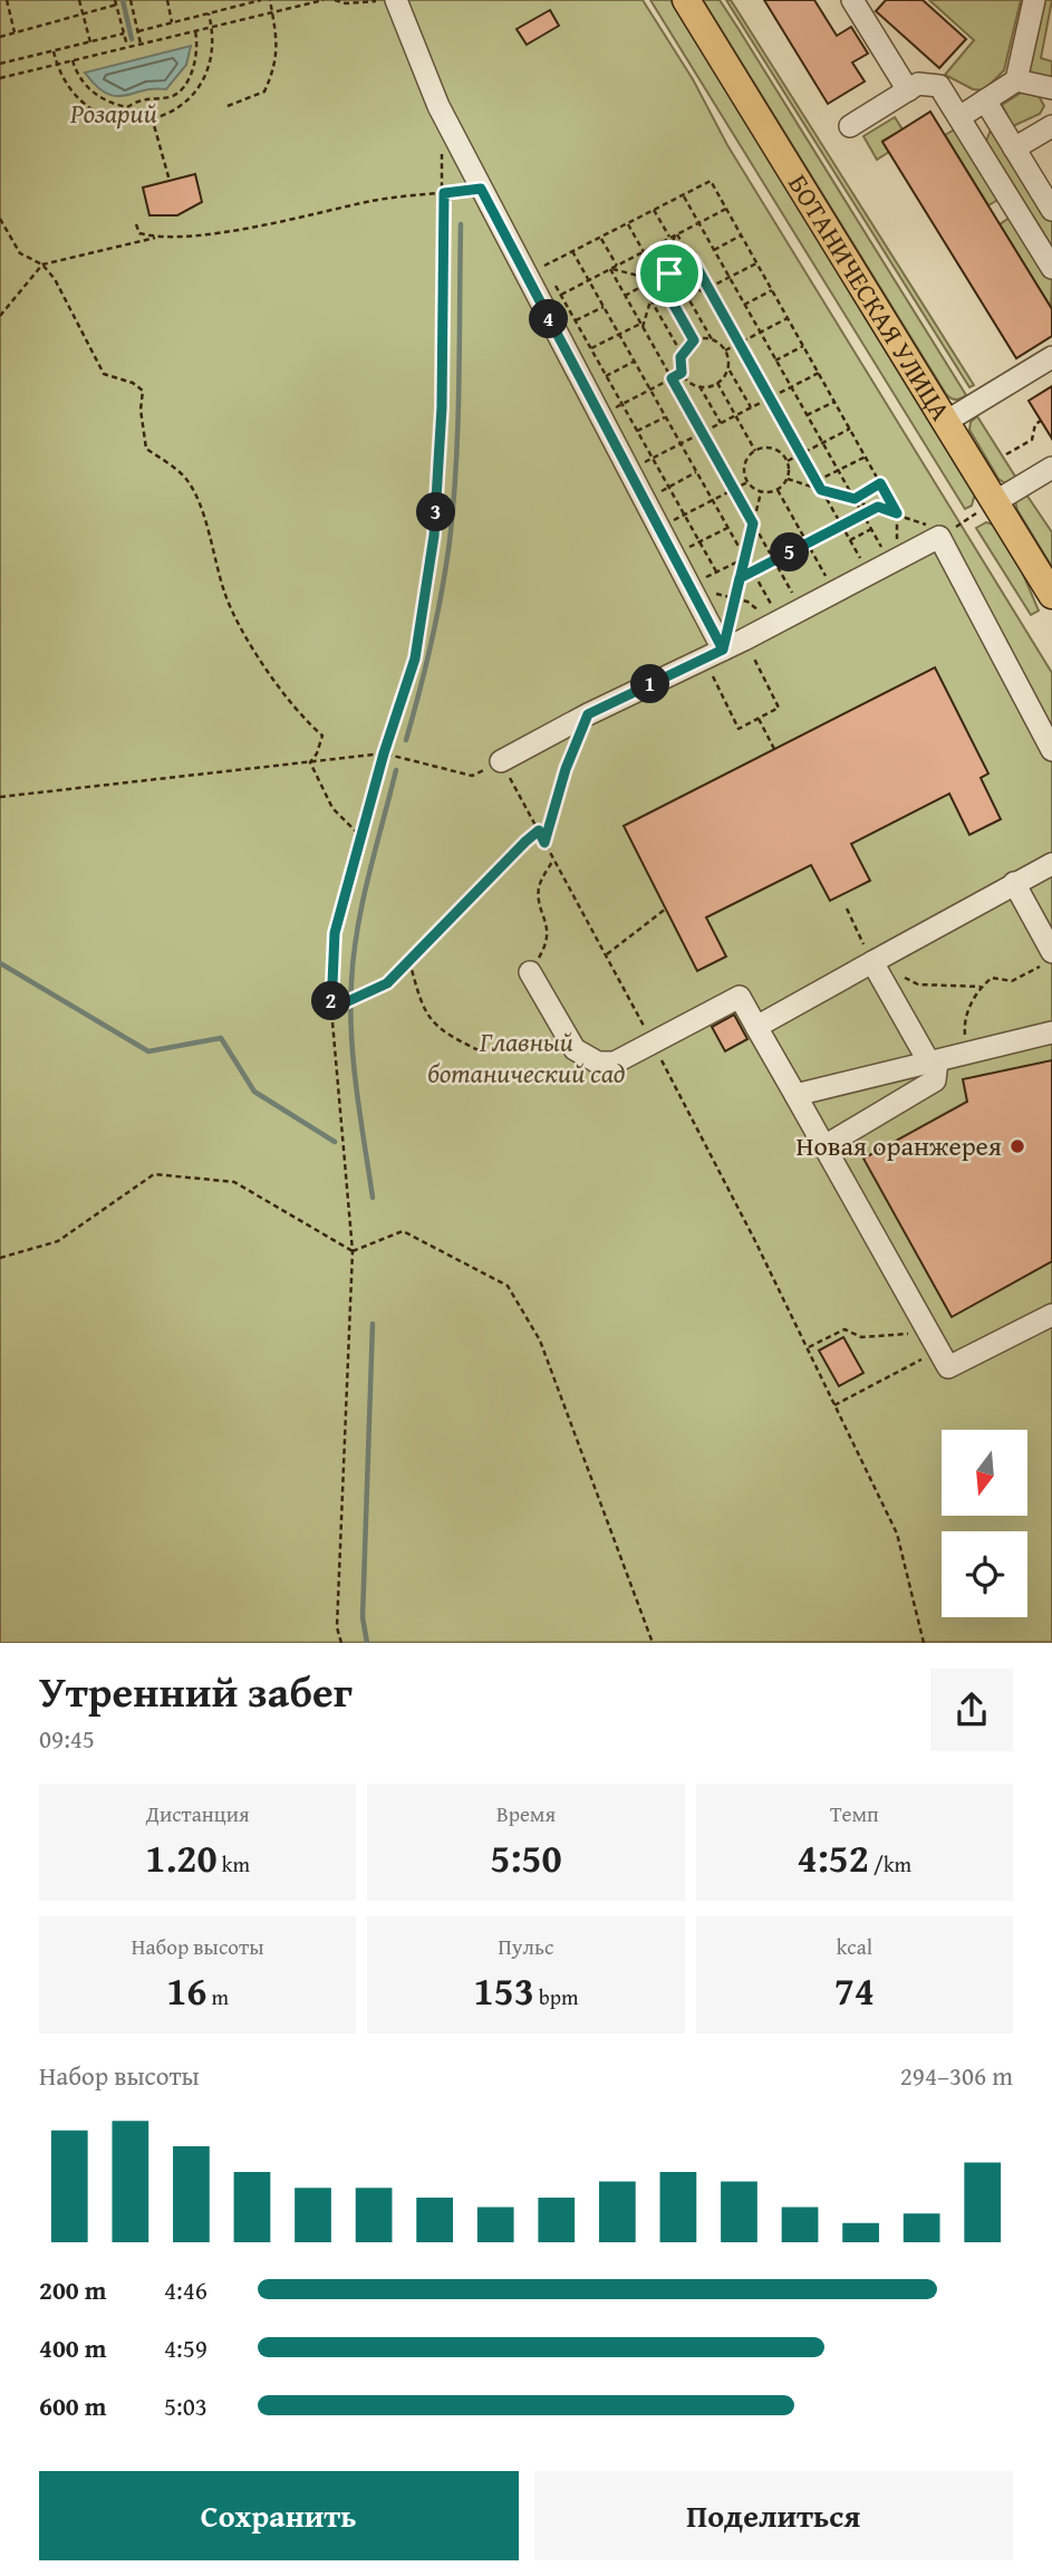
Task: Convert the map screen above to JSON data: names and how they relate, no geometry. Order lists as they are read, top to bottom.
{
  "streets": {
    "main road": ["БОТАНИЧЕСКАЯ УЛИЦА"]
  },
  "parks": ["Розарий", "Главный ботанический сад"],
  "places": ["Новая оранжерея"],
  "north": "bottom",
  "page": {
    "pins": [
      "4",
      "3",
      "5",
      "1",
      "2"
    ],
    "heading": ["Утренний забег", "09:45"],
    "stats": [
      ["Дистанция", "1.20 km"],
      ["Время", "5:50"],
      ["Темп", "4:52 /km"],
      ["Набор высоты", "16 m"],
      ["Пульс", "153 bpm"],
      ["kcal", "74"]
    ],
    "chart": ["Набор высоты", "294–306 m"],
    "list": [
      {
        "name": "200 m",
        "note": "4:46"
      },
      {
        "name": "400 m",
        "note": "4:59"
      },
      {
        "name": "600 m",
        "note": "5:03"
      }
    ],
    "buttons": ["Сохранить", "Поделиться"]
  }
}
